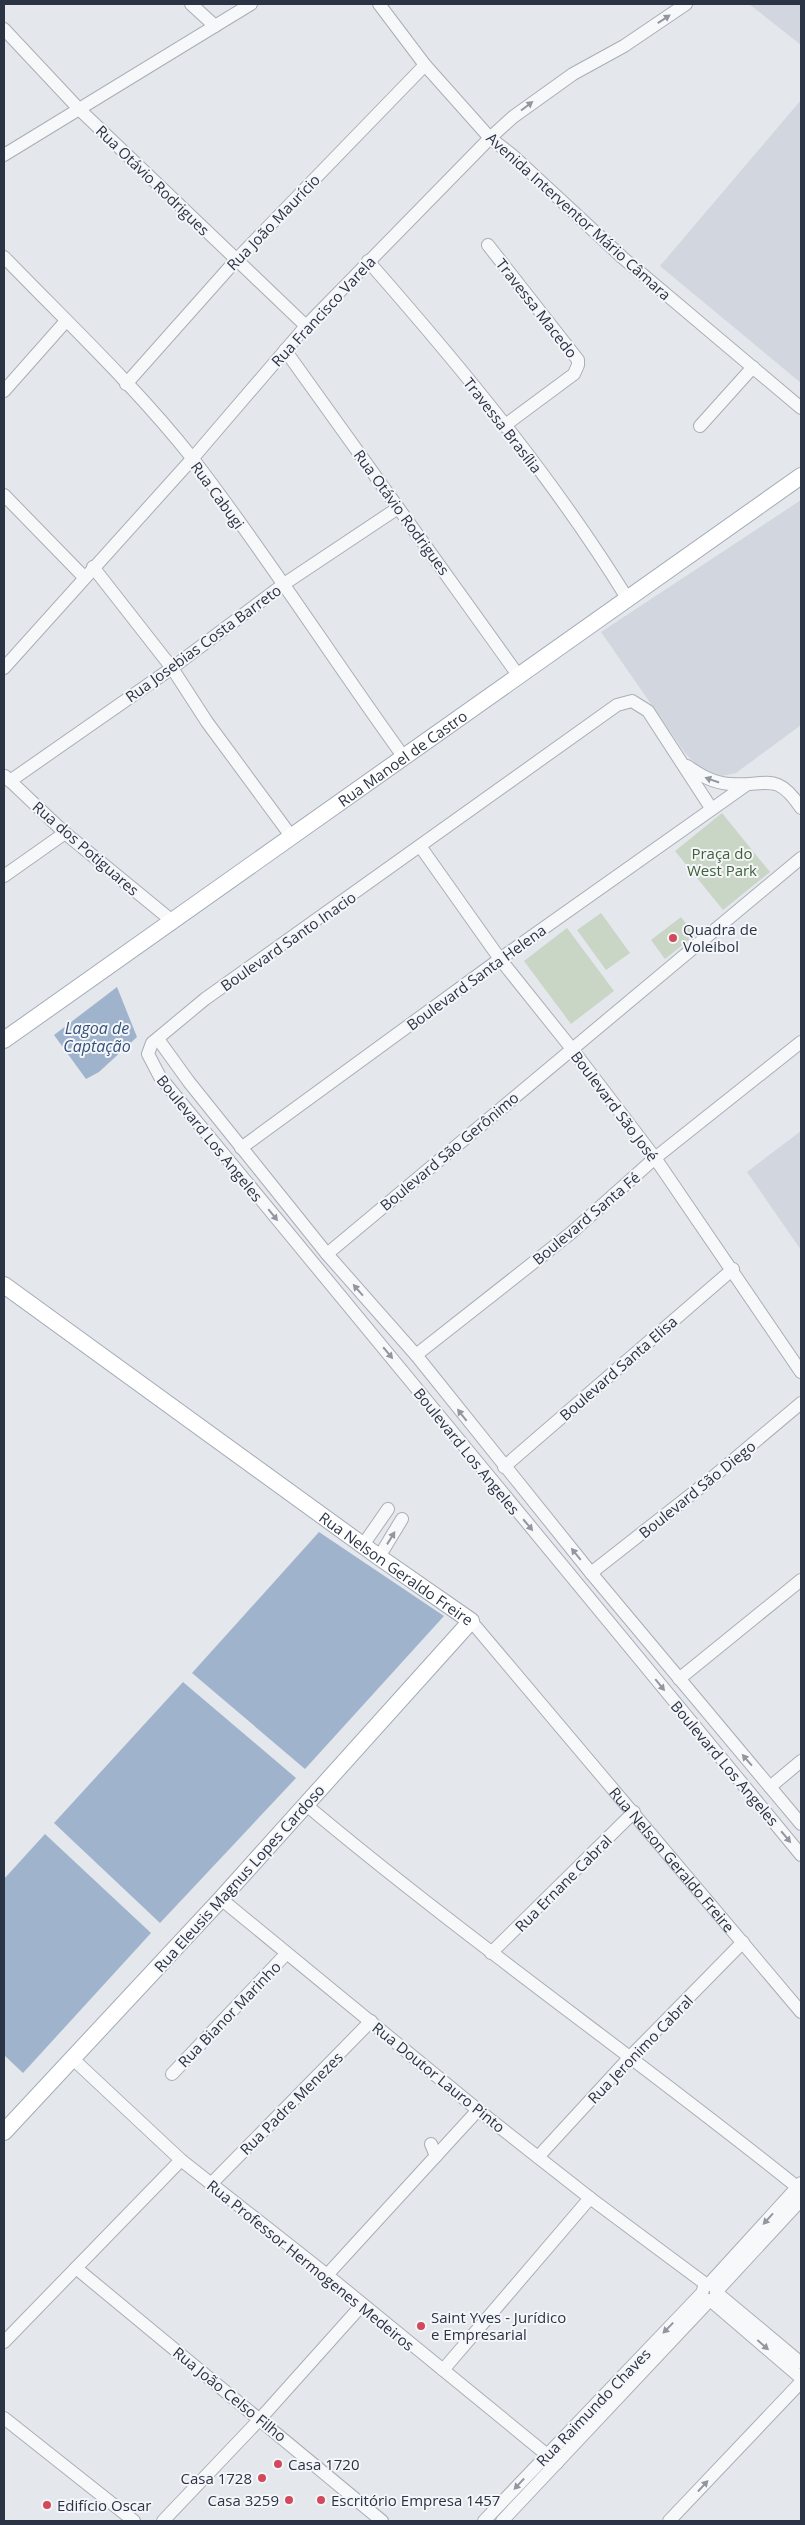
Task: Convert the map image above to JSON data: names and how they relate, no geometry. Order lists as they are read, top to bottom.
{
  "streets": {
    "main road": ["Rua Manoel de Castro", "Rua Nelson Geraldo Freire", "Rua Eleusis Magnus Lopes Cardoso"],
    "street": [
      "Rua Otávio Rodrigues",
      "Avenida Interventor Mário Câmara",
      "Rua João Maurício",
      "Travessa Macedo",
      "Rua Francisco Varela",
      "Travessa Brasília",
      "Rua Cabugi",
      "Rua Josebias Costa Barreto",
      "Rua dos Potiguares",
      "Boulevard Santo Inacio",
      "Boulevard Santa Helena",
      "Boulevard São José",
      "Boulevard Los Angeles",
      "Boulevard São Gerônimo",
      "Boulevard Santa Fé",
      "Boulevard Santa Elisa",
      "Boulevard São Diego",
      "Rua Ernane Cabral",
      "Rua Bianor Marinho",
      "Rua Jeronimo Cabral",
      "Rua Doutor Lauro Pinto",
      "Rua Padre Menezes",
      "Rua Professor Hermogenes Medeiros",
      "Rua João Celso Filho",
      "Rua Raimundo Chaves"
    ]
  },
  "crossings": [
    ["Rua Otávio Rodrigues", "Rua João Maurício"],
    ["Rua Otávio Rodrigues", "Rua Francisco Varela"],
    ["Rua Otávio Rodrigues", "Rua Josebias Costa Barreto"],
    ["Rua Otávio Rodrigues", "Rua Manoel de Castro"],
    ["Avenida Interventor Mário Câmara", "Rua João Maurício"],
    ["Avenida Interventor Mário Câmara", "Rua Francisco Varela"],
    ["Rua João Maurício", "Rua Cabugi"],
    ["Travessa Macedo", "Travessa Brasília"],
    ["Rua Francisco Varela", "Travessa Brasília"],
    ["Rua Francisco Varela", "Rua Cabugi"],
    ["Travessa Brasília", "Rua Manoel de Castro"],
    ["Rua Cabugi", "Rua Josebias Costa Barreto"],
    ["Rua Cabugi", "Rua Manoel de Castro"],
    ["Rua Josebias Costa Barreto", "Rua dos Potiguares"],
    ["Rua Manoel de Castro", "Rua dos Potiguares"],
    ["Boulevard Santo Inacio", "Boulevard São José"],
    ["Boulevard Santo Inacio", "Boulevard Los Angeles"],
    ["Boulevard Santa Helena", "Boulevard São José"],
    ["Boulevard Santa Helena", "Boulevard Los Angeles"],
    ["Boulevard São José", "Boulevard São Gerônimo"],
    ["Boulevard São José", "Boulevard Santa Fé"],
    ["Boulevard São José", "Boulevard Santa Elisa"],
    ["Boulevard Los Angeles", "Boulevard São Gerônimo"],
    ["Boulevard Los Angeles", "Boulevard Santa Fé"],
    ["Boulevard Los Angeles", "Boulevard Santa Elisa"],
    ["Boulevard Los Angeles", "Boulevard São Diego"],
    ["Rua Nelson Geraldo Freire", "Rua Eleusis Magnus Lopes Cardoso"],
    ["Rua Nelson Geraldo Freire", "Rua Ernane Cabral"],
    ["Rua Nelson Geraldo Freire", "Rua Jeronimo Cabral"],
    ["Rua Eleusis Magnus Lopes Cardoso", "Rua Doutor Lauro Pinto"],
    ["Rua Eleusis Magnus Lopes Cardoso", "Rua Professor Hermogenes Medeiros"],
    ["Rua Bianor Marinho", "Rua Doutor Lauro Pinto"],
    ["Rua Jeronimo Cabral", "Rua Doutor Lauro Pinto"],
    ["Rua Doutor Lauro Pinto", "Rua Padre Menezes"],
    ["Rua Doutor Lauro Pinto", "Rua Raimundo Chaves"],
    ["Rua Padre Menezes", "Rua Professor Hermogenes Medeiros"],
    ["Rua Professor Hermogenes Medeiros", "Rua Raimundo Chaves"]
  ],
  "water": ["Lagoa de Captação"],
  "parks": ["Praça do West Park"],
  "places": [
    "Quadra de Voleibol",
    "Saint Yves - Jurídico e Empresarial",
    "Casa 1720",
    "Casa 1728",
    "Casa 3259",
    "Escritório Empresa 1457",
    "Edifício Oscar"
  ]
}
